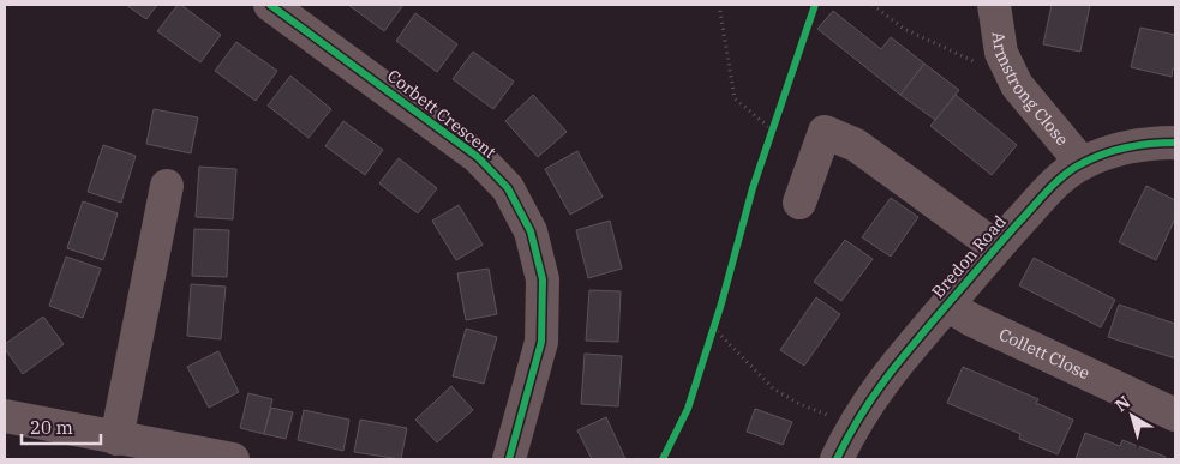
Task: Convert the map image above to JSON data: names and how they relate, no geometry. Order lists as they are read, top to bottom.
{
  "streets": {
    "street": [
      "Armstrong Close",
      "Corbett Crescent",
      "Bredon Road",
      "Collett Close"
    ]
  },
  "crossings": [
    ["Armstrong Close", "Bredon Road"],
    ["Bredon Road", "Collett Close"]
  ],
  "scale_bar": "20 m",
  "north": "top left"
}
